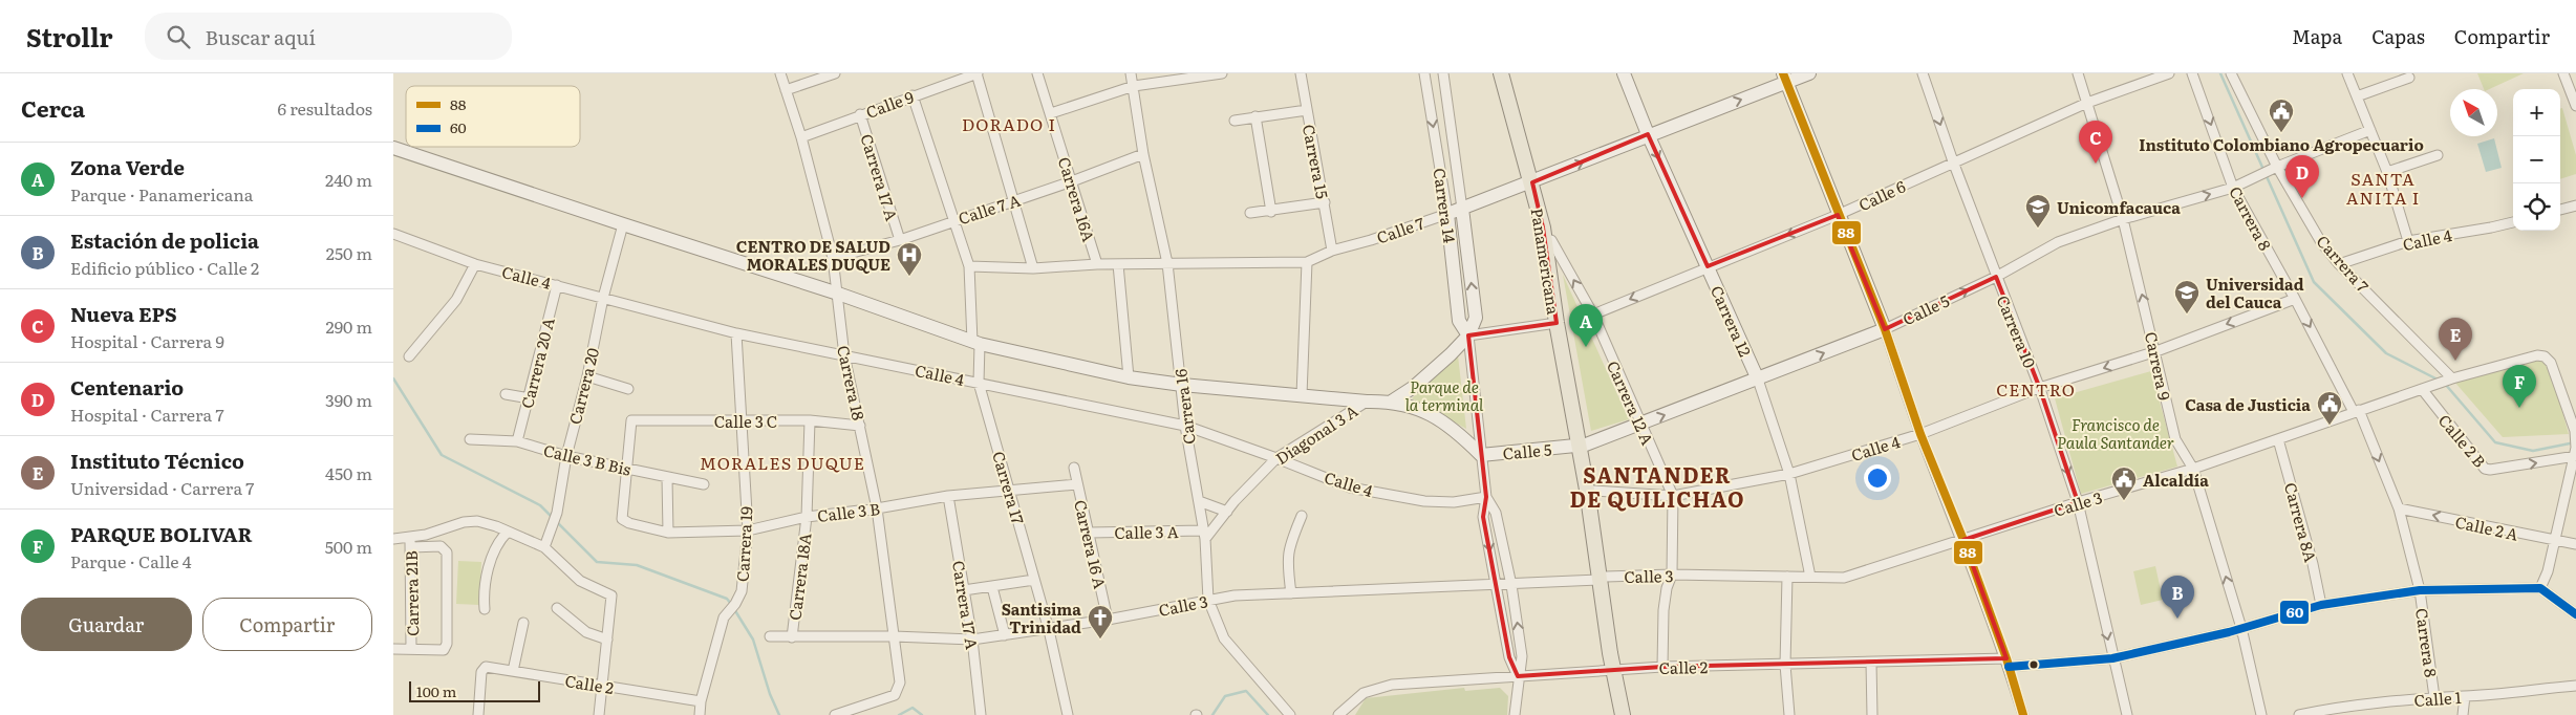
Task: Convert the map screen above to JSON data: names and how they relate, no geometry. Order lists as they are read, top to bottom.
{
  "streets": {
    "main road": ["Panamericana"],
    "street": [
      "Calle 9",
      "Carrera 15",
      "Carrera 17 A",
      "Calle 6",
      "Carrera 16A",
      "Carrera 14",
      "Calle 7 A",
      "Carrera 8",
      "Calle 7",
      "Calle 4",
      "Carrera 7",
      "Calle 5",
      "Carrera 12",
      "Carrera 10",
      "Carrera 20 A",
      "Carrera 9",
      "Carrera 18",
      "Carrera 20",
      "Carrera 12 A",
      "Carrera 16",
      "Calle 3 C",
      "Diagonal 3 A",
      "Calle 2 B",
      "Calle 3 B Bis",
      "Carrera 17",
      "Calle 3",
      "Calle 3 B",
      "Carrera 8A",
      "Calle 2 A",
      "Calle 3 A",
      "Carrera 19",
      "Carrera 16 A",
      "Carrera 18A",
      "Carrera 21B",
      "Calle 2",
      "Calle 1"
    ]
  },
  "crossings": [
    ["Calle 9", "Carrera 17 A"],
    ["Calle 9", "Carrera 18"],
    ["Calle 9", "Carrera 17"],
    ["Carrera 15", "Calle 7"],
    ["Carrera 17 A", "Calle 7 A"],
    ["Carrera 17 A", "Calle 3"],
    ["Carrera 17 A", "Calle 3 B"],
    ["Calle 6", "Carrera 12"],
    ["Calle 6", "Carrera 10"],
    ["Calle 6", "Carrera 9"],
    ["Calle 6", "Carrera 12 A"],
    ["Carrera 16A", "Calle 7 A"],
    ["Carrera 16A", "Calle 7"],
    ["Carrera 14", "Calle 7"],
    ["Carrera 14", "Calle 4"],
    ["Carrera 14", "Calle 5"],
    ["Carrera 14", "Calle 3"],
    ["Carrera 14", "Calle 2"],
    ["Calle 7 A", "Carrera 18"],
    ["Calle 7 A", "Carrera 16"],
    ["Calle 7 A", "Carrera 17"],
    ["Carrera 8", "Calle 4"],
    ["Carrera 8", "Calle 5"],
    ["Carrera 8", "Calle 3"],
    ["Carrera 8", "Calle 2 A"],
    ["Carrera 8", "Calle 2"],
    ["Carrera 8", "Calle 1"],
    ["Calle 7", "Panamericana"],
    ["Calle 7", "Carrera 12"],
    ["Calle 7", "Carrera 16"],
    ["Calle 7", "Carrera 17"],
    ["Calle 4", "Panamericana"],
    ["Calle 4", "Carrera 7"],
    ["Calle 4", "Carrera 12"],
    ["Calle 4", "Carrera 10"],
    ["Calle 4", "Carrera 20 A"],
    ["Calle 4", "Carrera 9"],
    ["Calle 4", "Carrera 18"],
    ["Calle 4", "Carrera 20"],
    ["Calle 4", "Carrera 12 A"],
    ["Calle 4", "Carrera 16"],
    ["Calle 4", "Diagonal 3 A"],
    ["Calle 4", "Carrera 17"],
    ["Calle 4", "Carrera 19"],
    ["Panamericana", "Calle 5"],
    ["Panamericana", "Carrera 12 A"],
    ["Panamericana", "Calle 3"],
    ["Panamericana", "Calle 2"],
    ["Carrera 7", "Calle 5"],
    ["Carrera 7", "Calle 3"],
    ["Calle 5", "Carrera 12"],
    ["Calle 5", "Carrera 10"],
    ["Calle 5", "Carrera 9"],
    ["Calle 5", "Carrera 18"],
    ["Calle 5", "Carrera 20"],
    ["Calle 5", "Carrera 12 A"],
    ["Calle 5", "Carrera 16"],
    ["Calle 5", "Diagonal 3 A"],
    ["Calle 5", "Carrera 17"],
    ["Carrera 12", "Calle 3"],
    ["Carrera 10", "Calle 3"],
    ["Carrera 10", "Calle 2"],
    ["Carrera 20 A", "Calle 3 B Bis"],
    ["Carrera 9", "Calle 3"],
    ["Carrera 9", "Calle 2"],
    ["Carrera 18", "Calle 3 C"],
    ["Carrera 18", "Calle 3"],
    ["Carrera 18", "Calle 3 B"],
    ["Carrera 20", "Calle 3 B Bis"],
    ["Carrera 12 A", "Calle 3"],
    ["Carrera 12 A", "Calle 2"],
    ["Carrera 16", "Diagonal 3 A"],
    ["Carrera 16", "Calle 3"],
    ["Carrera 16", "Calle 3 A"],
    ["Calle 3 C", "Calle 3 B Bis"],
    ["Calle 3 C", "Calle 3 B"],
    ["Calle 3 C", "Carrera 19"],
    ["Calle 3 C", "Carrera 18A"],
    ["Diagonal 3 A", "Calle 3 A"],
    ["Calle 2 B", "Calle 3"],
    ["Calle 3 B Bis", "Calle 3 B"],
    ["Carrera 17", "Calle 3"],
    ["Carrera 17", "Calle 3 B"],
    ["Calle 3", "Carrera 8A"],
    ["Calle 3", "Carrera 16 A"],
    ["Calle 3", "Carrera 18A"],
    ["Calle 3 B", "Carrera 19"],
    ["Calle 3 B", "Carrera 16 A"],
    ["Calle 3 B", "Carrera 18A"],
    ["Carrera 8A", "Calle 2"],
    ["Calle 3 A", "Carrera 16 A"],
    ["Carrera 19", "Calle 2"]
  ],
  "one_way": [
    "Calle 6",
    "Carrera 8",
    "Carrera 10",
    "Carrera 9",
    "Calle 2 B",
    "Calle 2 A"
  ],
  "districts": [
    "DORADO I",
    "SANTA ANITA I",
    "CENTRO",
    "MORALES DUQUE",
    "SANTANDER DE QUILICHAO"
  ],
  "parks": ["Parque de la terminal", "Francisco de Paula Santander"],
  "places": {
    "public building": ["Instituto Colombiano Agropecuario", "Casa de Justicia", "Alcaldía"],
    "school or university": ["Unicomfacauca", "Universidad del Cauca"],
    "hospital": ["CENTRO DE SALUD MORALES DUQUE"],
    "church": ["Santisima Trinidad"]
  },
  "lines": ["transit line 88", "transit line 60"],
  "legend": ["88", "60"],
  "scale_bar": "100 m",
  "north": "top left",
  "page": {
    "header": "Strollr",
    "search": "Buscar aquí",
    "nav": ["Mapa", "Capas", "Compartir"],
    "heading": ["Cerca", "6 resultados"],
    "map_buttons": ["+", "−"],
    "pins": [
      "C",
      "D",
      "A",
      "E",
      "F",
      "B"
    ],
    "list": [
      {
        "mark": "A",
        "name": "Zona Verde",
        "note": "Parque · Panamericana",
        "value": "240 m"
      },
      {
        "mark": "B",
        "name": "Estación de policia",
        "note": "Edificio público · Calle 2",
        "value": "250 m"
      },
      {
        "mark": "C",
        "name": "Nueva EPS",
        "note": "Hospital · Carrera 9",
        "value": "290 m"
      },
      {
        "mark": "D",
        "name": "Centenario",
        "note": "Hospital · Carrera 7",
        "value": "390 m"
      },
      {
        "mark": "E",
        "name": "Instituto Técnico",
        "note": "Universidad · Carrera 7",
        "value": "450 m"
      },
      {
        "mark": "F",
        "name": "PARQUE BOLIVAR",
        "note": "Parque · Calle 4",
        "value": "500 m"
      }
    ],
    "buttons": ["Guardar", "Compartir"],
    "scale": "100 m"
  }
}
